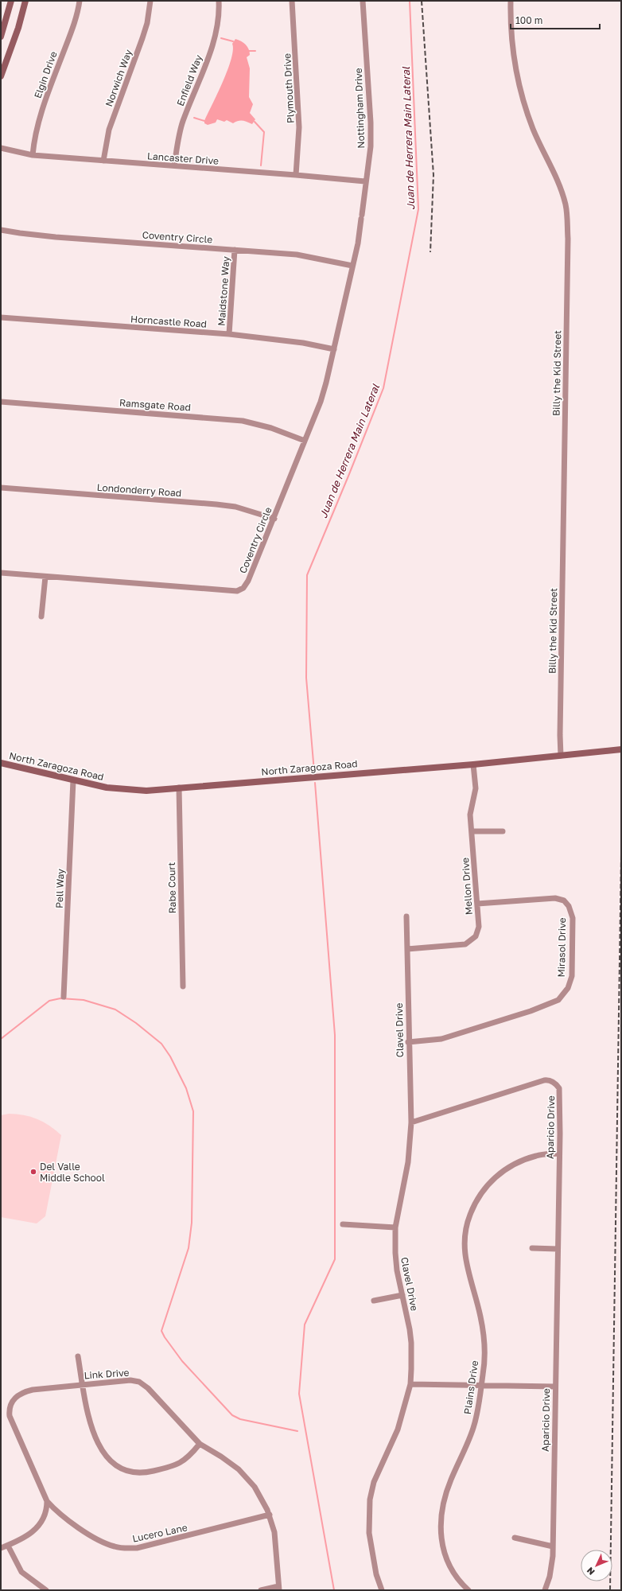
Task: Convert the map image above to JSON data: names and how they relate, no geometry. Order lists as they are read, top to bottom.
{
  "streets": {
    "main road": ["North Zaragoza Road"],
    "street": [
      "Elgin Drive",
      "Norwich Way",
      "Enfield Way",
      "Plymouth Drive",
      "Nottingham Drive",
      "Lancaster Drive",
      "Coventry Circle",
      "Maidstone Way",
      "Horncastle Road",
      "Billy the Kid Street",
      "Ramsgate Road",
      "Londonderry Road",
      "Mellon Drive",
      "Rabe Court",
      "Pell Way",
      "Mirasol Drive",
      "Clavel Drive",
      "Aparicio Drive",
      "Link Drive",
      "Plains Drive",
      "Lucero Lane"
    ]
  },
  "crossings": [
    ["Elgin Drive", "Lancaster Drive"],
    ["Norwich Way", "Lancaster Drive"],
    ["Enfield Way", "Lancaster Drive"],
    ["Plymouth Drive", "Lancaster Drive"],
    ["Nottingham Drive", "Lancaster Drive"],
    ["Nottingham Drive", "Coventry Circle"],
    ["Coventry Circle", "Maidstone Way"],
    ["Coventry Circle", "Horncastle Road"],
    ["Coventry Circle", "Ramsgate Road"],
    ["Coventry Circle", "Londonderry Road"],
    ["Maidstone Way", "Horncastle Road"],
    ["Billy the Kid Street", "North Zaragoza Road"],
    ["North Zaragoza Road", "Mellon Drive"],
    ["North Zaragoza Road", "Rabe Court"],
    ["North Zaragoza Road", "Pell Way"],
    ["Mellon Drive", "Mirasol Drive"],
    ["Mellon Drive", "Clavel Drive"],
    ["Mirasol Drive", "Clavel Drive"],
    ["Clavel Drive", "Aparicio Drive"],
    ["Aparicio Drive", "Plains Drive"],
    ["Link Drive", "Lucero Lane"]
  ],
  "water": ["Juan de Herrera Main Lateral"],
  "places": ["Del Valle Middle School"],
  "scale_bar": "100 m",
  "north": "bottom left"
}
